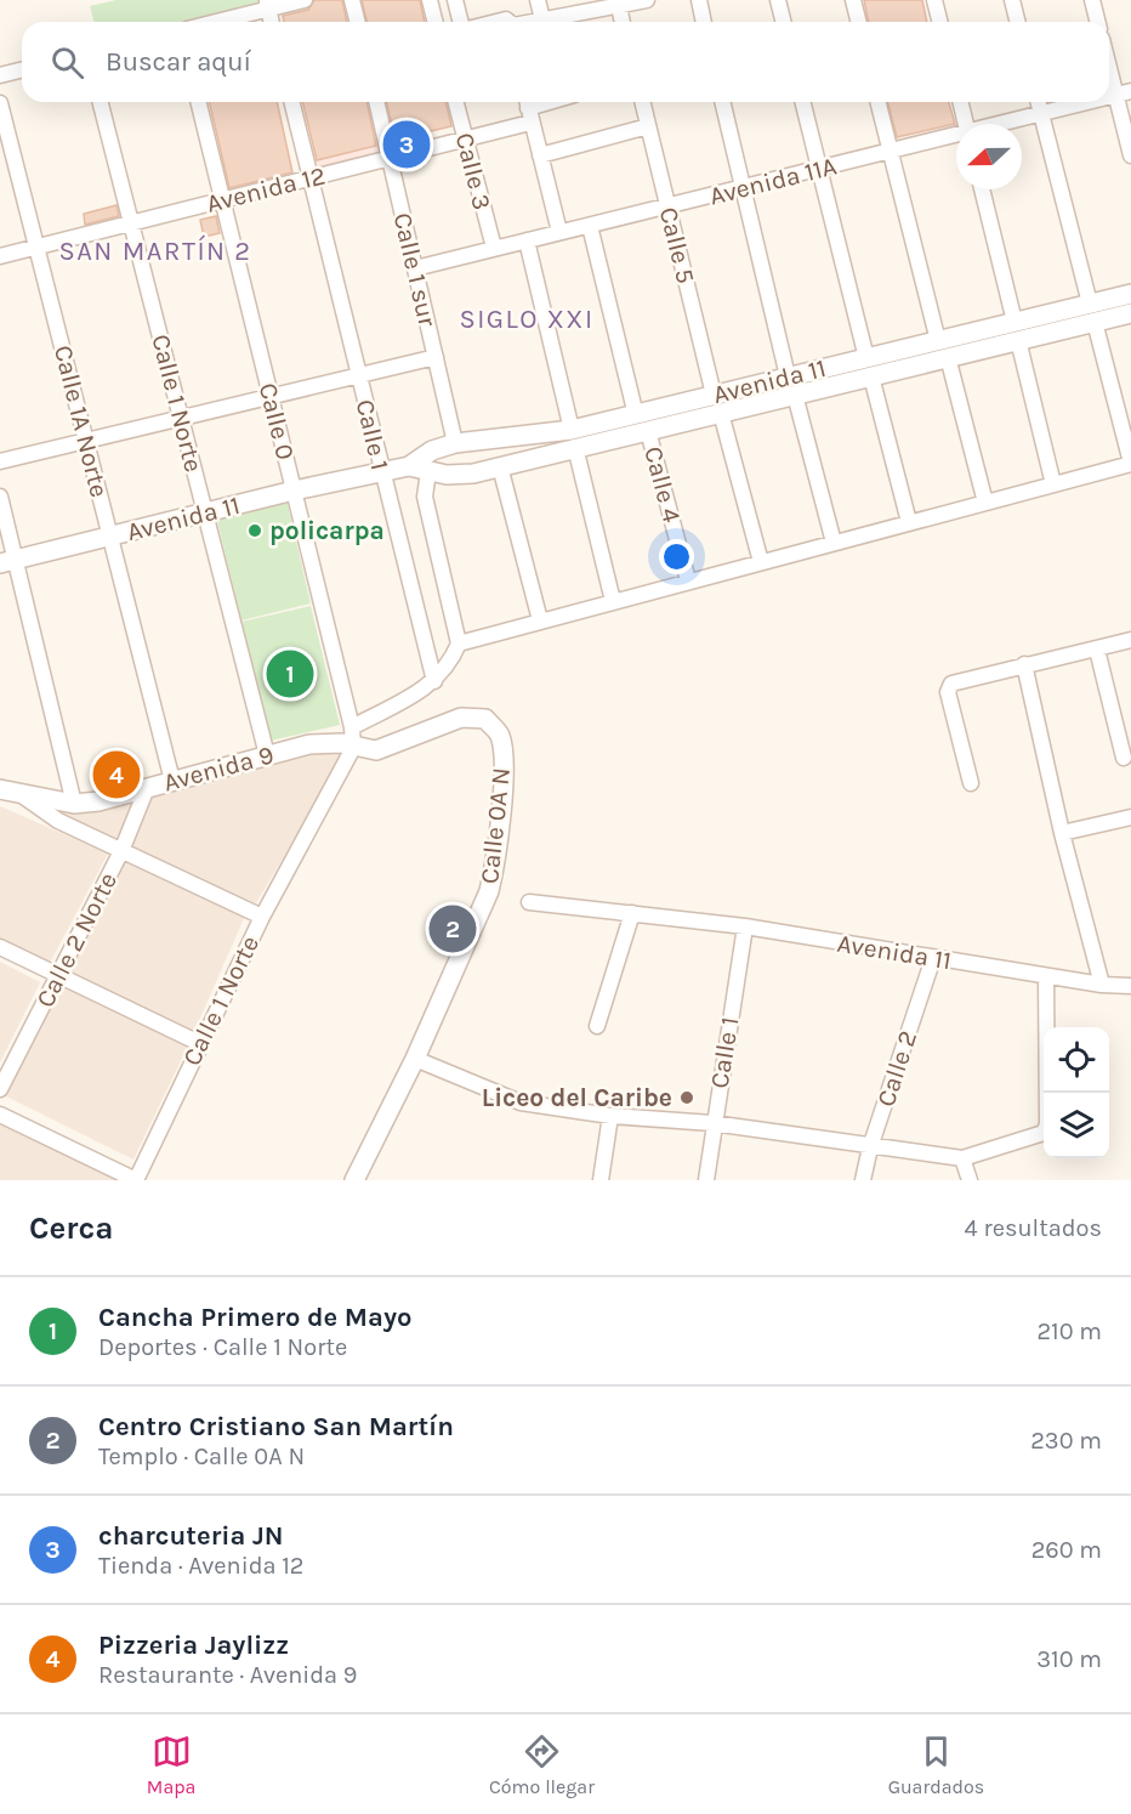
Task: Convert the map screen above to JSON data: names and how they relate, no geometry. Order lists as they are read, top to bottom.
{
  "streets": {
    "street": [
      "Calle 3",
      "Avenida 11A",
      "Avenida 12",
      "Calle 5",
      "Calle 1 sur",
      "Avenida 11",
      "Calle 1 Norte",
      "Calle 1A Norte",
      "Calle 0",
      "Calle 1",
      "Calle 4",
      "Avenida 9",
      "Calle 0A N",
      "Calle 2 Norte",
      "Calle 2"
    ]
  },
  "crossings": [
    ["Calle 3", "Avenida 11A"],
    ["Calle 3", "Avenida 12"],
    ["Avenida 11A", "Calle 5"],
    ["Avenida 11A", "Calle 1 sur"],
    ["Avenida 11A", "Calle 4"],
    ["Avenida 12", "Calle 1 sur"],
    ["Avenida 12", "Calle 1 Norte"],
    ["Avenida 12", "Calle 1A Norte"],
    ["Avenida 12", "Calle 0"],
    ["Avenida 12", "Calle 1"],
    ["Calle 5", "Avenida 11"],
    ["Calle 1 sur", "Avenida 11"],
    ["Avenida 11", "Calle 1 Norte"],
    ["Avenida 11", "Calle 1A Norte"],
    ["Avenida 11", "Calle 0"],
    ["Avenida 11", "Calle 1"],
    ["Avenida 11", "Calle 4"],
    ["Avenida 11", "Calle 2"],
    ["Calle 1 Norte", "Calle 0"],
    ["Calle 1 Norte", "Avenida 9"],
    ["Calle 1 Norte", "Calle 0A N"],
    ["Calle 1A Norte", "Avenida 9"],
    ["Calle 0", "Avenida 9"],
    ["Calle 0", "Calle 0A N"],
    ["Avenida 9", "Calle 0A N"],
    ["Avenida 9", "Calle 2 Norte"]
  ],
  "districts": ["SAN MARTÍN 2", "SIGLO XXI"],
  "places": ["policarpa", "Liceo del Caribe"],
  "north": "left",
  "page": {
    "search": "Buscar aquí",
    "pins": [
      "3",
      "1",
      "4",
      "2"
    ],
    "heading": ["Cerca", "4 resultados"],
    "list": [
      {
        "mark": "1",
        "name": "Cancha Primero de Mayo",
        "note": "Deportes · Calle 1 Norte",
        "value": "210 m"
      },
      {
        "mark": "2",
        "name": "Centro Cristiano San Martín",
        "note": "Templo · Calle 0A N",
        "value": "230 m"
      },
      {
        "mark": "3",
        "name": "charcuteria JN",
        "note": "Tienda · Avenida 12",
        "value": "260 m"
      },
      {
        "mark": "4",
        "name": "Pizzeria Jaylizz",
        "note": "Restaurante · Avenida 9",
        "value": "310 m"
      }
    ],
    "nav": ["Mapa", "Cómo llegar", "Guardados"]
  }
}
